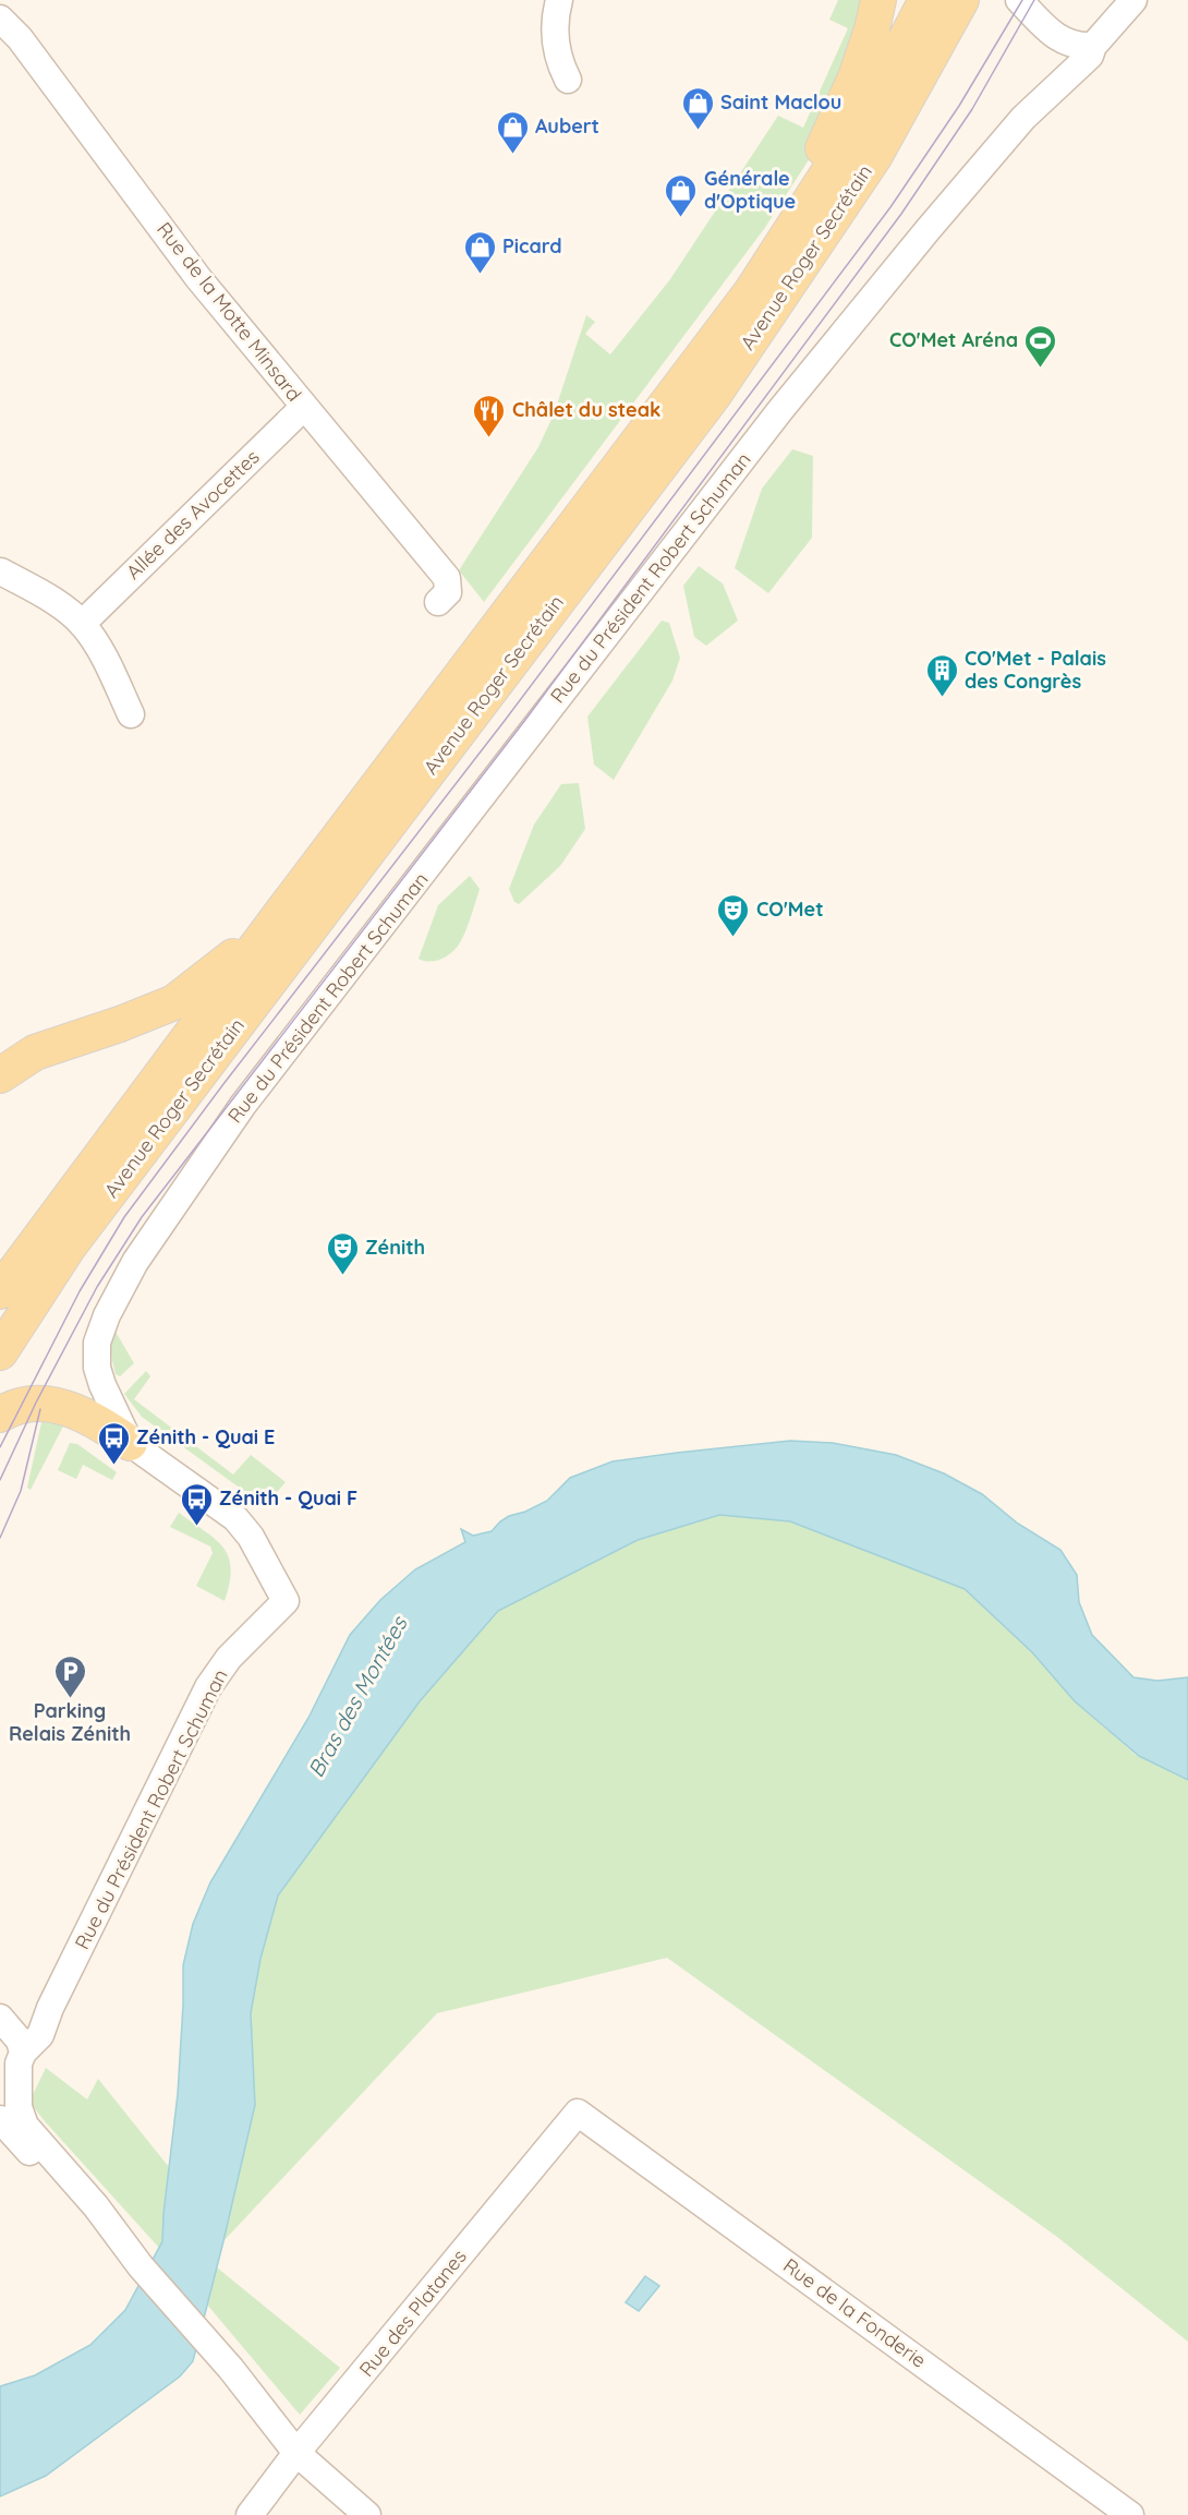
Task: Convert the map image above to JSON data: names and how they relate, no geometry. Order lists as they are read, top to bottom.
{
  "streets": {
    "main road": ["Avenue Roger Secrétain"],
    "street": [
      "Rue de la Motte Minsard",
      "Allée des Avocettes",
      "Rue du Président Robert Schuman",
      "Rue des Platanes",
      "Rue de la Fonderie"
    ]
  },
  "crossings": [
    ["Rue de la Motte Minsard", "Allée des Avocettes"],
    ["Rue des Platanes", "Rue de la Fonderie"]
  ],
  "water": ["Bras des Montées"],
  "places": {
    "shop": [
      "Saint Maclou",
      "Aubert",
      "Générale d'Optique",
      "Picard"
    ],
    "sports": ["CO'Met Aréna"],
    "restaurant": ["Châlet du steak"],
    "building": ["CO'Met - Palais des Congrès"],
    "theatre": ["CO'Met", "Zénith"],
    "bus stop": ["Zénith - Quai E", "Zénith - Quai F"],
    "parking": ["Parking Relais Zénith"]
  }
}
